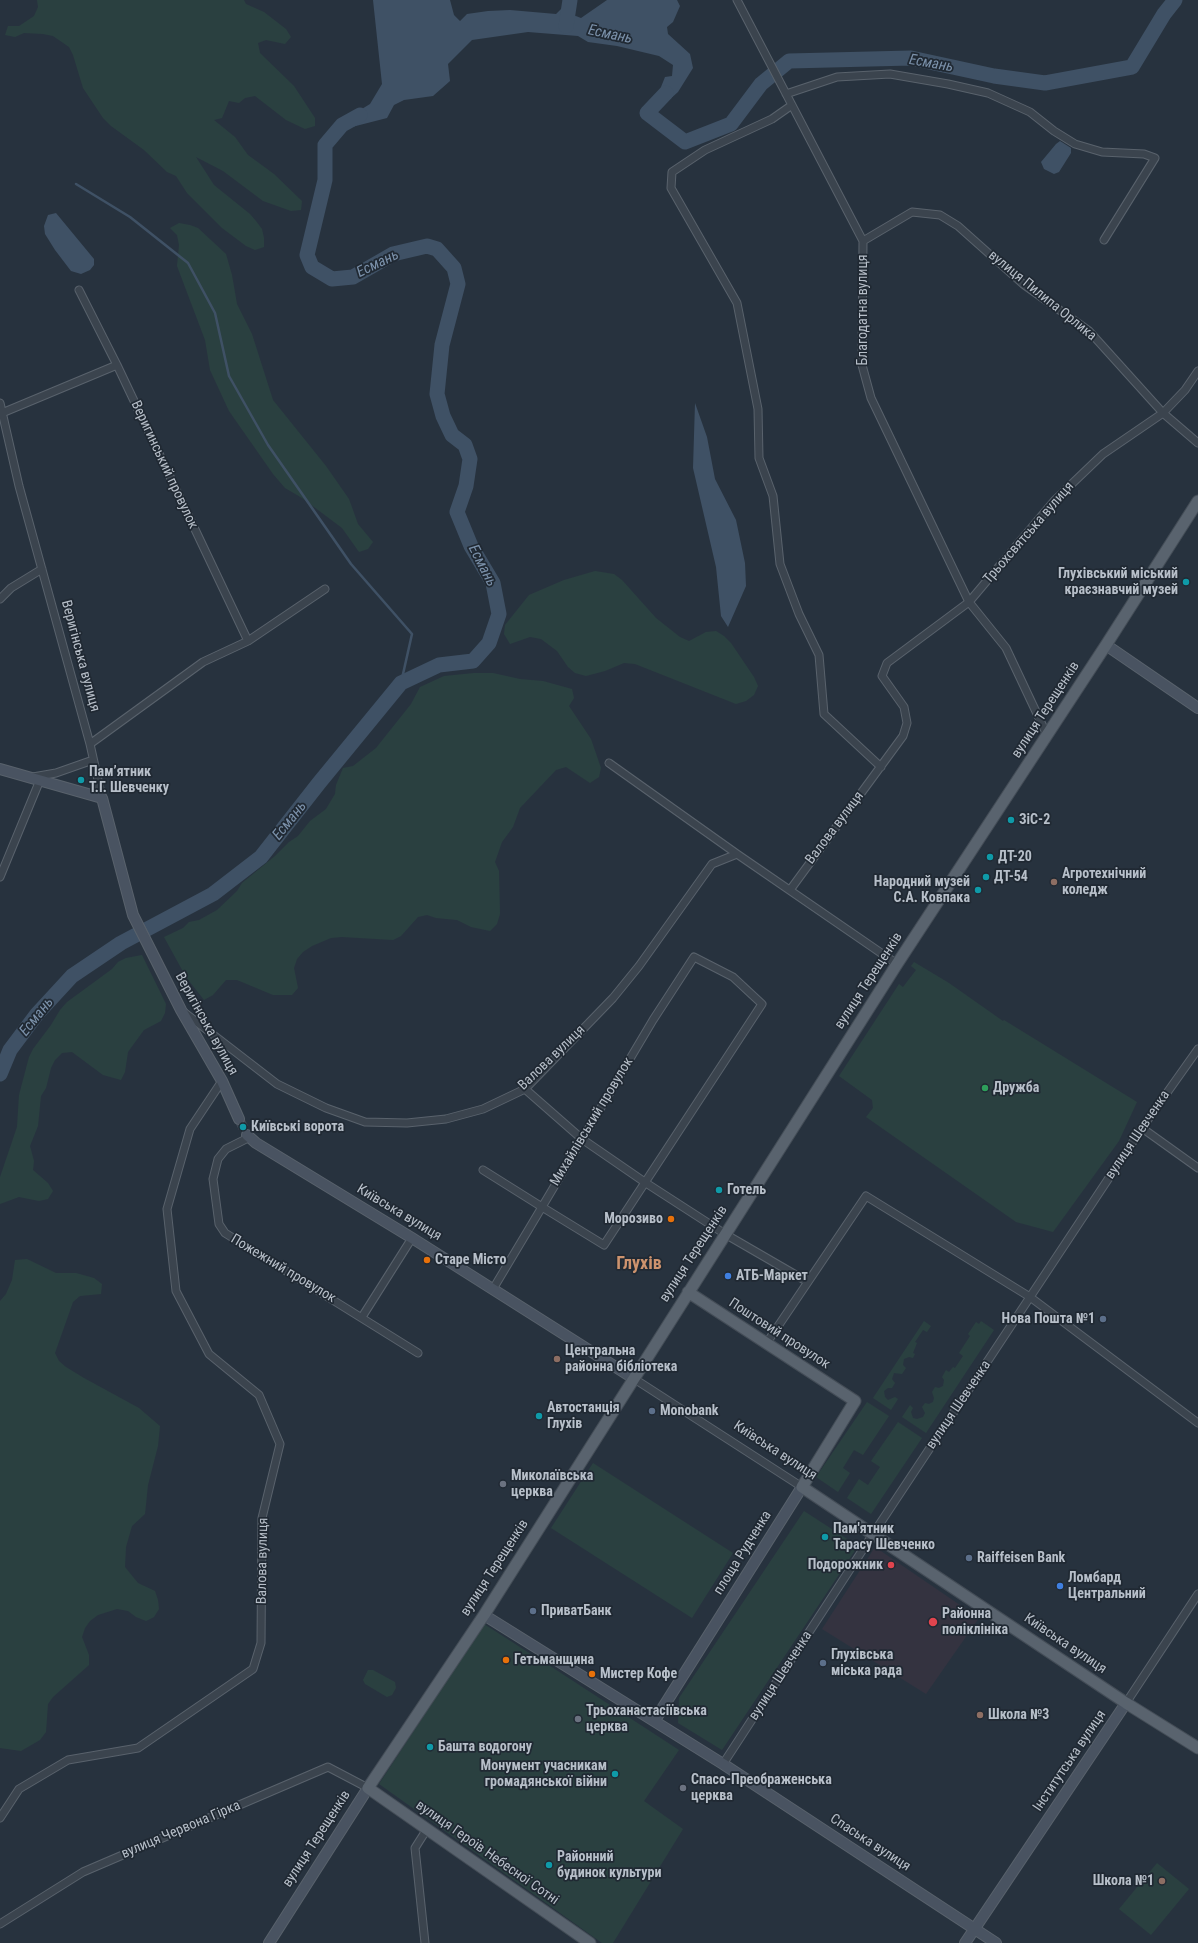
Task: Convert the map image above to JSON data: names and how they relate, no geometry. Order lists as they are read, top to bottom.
{
  "streets": {
    "main road": [
      "вулиця Терещенків",
      "Київська вулиця",
      "Поштовий провулок",
      "площа Рудченка",
      "вулиця Героїв Небесної Сотні"
    ],
    "street": [
      "вулиця Пилипа Орлика",
      "Благодатна вулиця",
      "Веригинський провулок",
      "Трьохсвятська вулиця",
      "Веригінська вулиця",
      "Валова вулиця",
      "Михайлівський провулок",
      "вулиця Шевченка",
      "Пожежний провулок",
      "Інститутська вулиця",
      "вулиця Червона Гірка",
      "Спаська вулиця"
    ]
  },
  "crossings": [
    ["вулиця Пилипа Орлика", "Благодатна вулиця"],
    ["вулиця Пилипа Орлика", "Трьохсвятська вулиця"],
    ["Благодатна вулиця", "Трьохсвятська вулиця"],
    ["Благодатна вулиця", "вулиця Терещенків"],
    ["Веригінська вулиця", "Валова вулиця"],
    ["вулиця Терещенків", "Київська вулиця"],
    ["вулиця Терещенків", "Поштовий провулок"],
    ["вулиця Терещенків", "вулиця Червона Гірка"],
    ["вулиця Терещенків", "Спаська вулиця"],
    ["вулиця Терещенків", "вулиця Героїв Небесної Сотні"],
    ["Михайлівський провулок", "Київська вулиця"],
    ["вулиця Шевченка", "Київська вулиця"],
    ["вулиця Шевченка", "Спаська вулиця"],
    ["Київська вулиця", "Пожежний провулок"],
    ["Київська вулиця", "площа Рудченка"],
    ["Київська вулиця", "Інститутська вулиця"],
    ["Поштовий провулок", "площа Рудченка"],
    ["площа Рудченка", "Спаська вулиця"],
    ["Інститутська вулиця", "Спаська вулиця"],
    ["вулиця Червона Гірка", "вулиця Героїв Небесної Сотні"]
  ],
  "districts": ["Глухів"],
  "water": ["Есмань"],
  "places": [
    "Глухівський міський краєзнавчий музей",
    "Пам’ятник Т.Г. Шевченку",
    "ЗіС-2",
    "ДТ-20",
    "ДТ-54",
    "Агротехнічний коледж",
    "Народний музей С.А. Ковпака",
    "Дружба",
    "Київські ворота",
    "Готель",
    "Морозиво",
    "Старе Місто",
    "АТБ-Маркет",
    "Нова Пошта №1",
    "Центральна районна бібліотека",
    "Monobank",
    "Автостанція Глухів",
    "Миколаївська церква",
    "Пам'ятник Тарасу Шевченко",
    "Raiffeisen Bank",
    "Подорожник",
    "Ломбард Центральний",
    "ПриватБанк",
    "Районна поліклініка",
    "Гетьманщина",
    "Глухівська міська рада",
    "Мистер Кофе",
    "Школа №3",
    "Трьоханастасіївська церква",
    "Башта водогону",
    "Монумент учасникам громадянської війни",
    "Спасо-Преображенська церква",
    "Районний будинок культури",
    "Школа №1"
  ]
}
